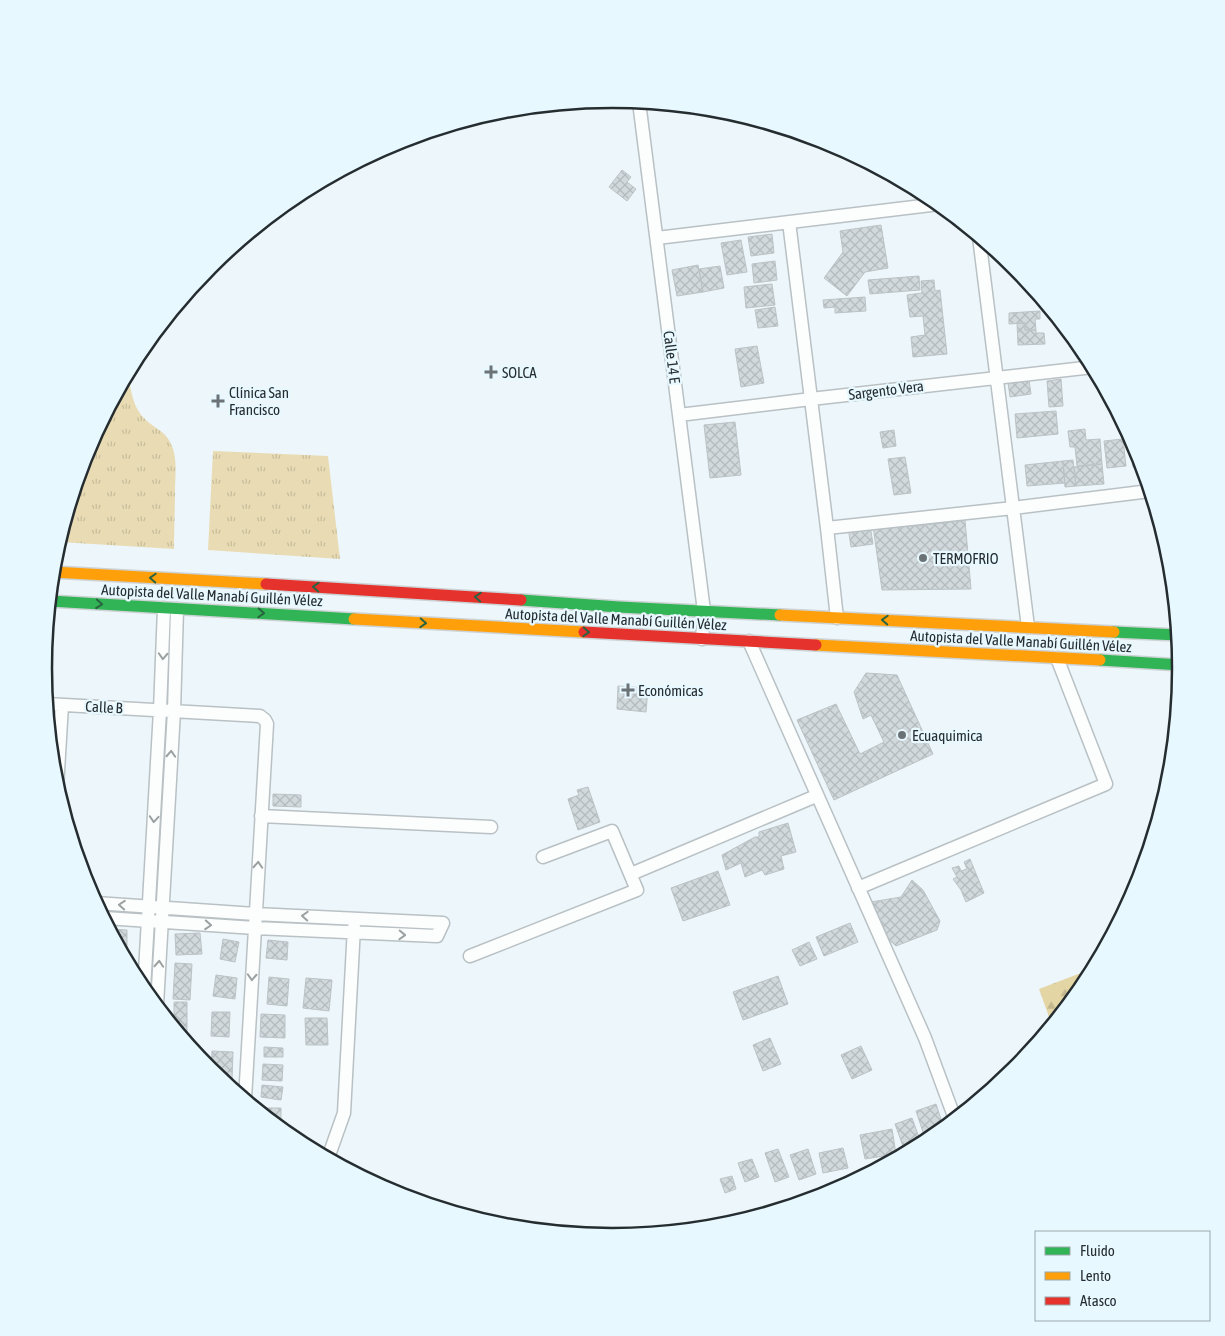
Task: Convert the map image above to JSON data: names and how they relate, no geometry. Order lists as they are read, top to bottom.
{
  "streets": {
    "main road": ["Autopista del Valle Manabí Guillén Vélez"],
    "street": ["Calle 14 E", "Sargento Vera", "Calle B"]
  },
  "crossings": [
    ["Calle 14 E", "Sargento Vera"],
    ["Calle 14 E", "Autopista del Valle Manabí Guillén Vélez"]
  ],
  "places": {
    "health": ["SOLCA", "Clínica San Francisco", "Económicas"],
    "other": ["TERMOFRIO", "Ecuaquimica"]
  },
  "legend": ["Fluido", "Lento", "Atasco"]
}
